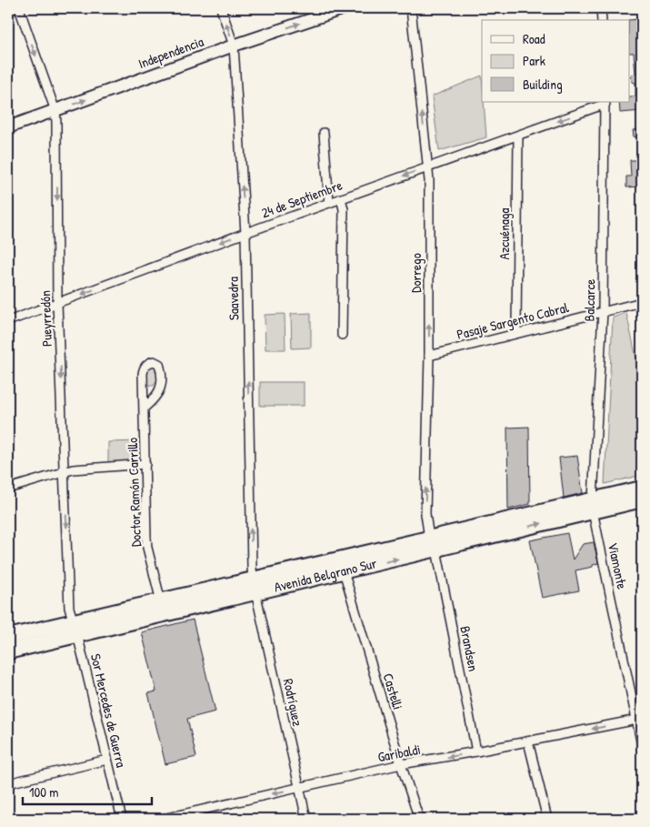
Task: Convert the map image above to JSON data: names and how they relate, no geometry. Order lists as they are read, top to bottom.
{
  "streets": {
    "highway": ["Avenida Belgrano Sur"],
    "street": [
      "Independencia",
      "24 de Septiembre",
      "Azcuénaga",
      "Dorrego",
      "Saavedra",
      "Balcarce",
      "Pueyrredón",
      "Pasaje Sargento Cabral",
      "Doctor Ramón Carrillo",
      "Viamonte",
      "Brandsen",
      "Castelli",
      "Rodríguez",
      "Sor Mercedes de Guerra",
      "Garibaldi"
    ]
  },
  "crossings": [
    ["Independencia", "Saavedra"],
    ["Independencia", "Pueyrredón"],
    ["24 de Septiembre", "Azcuénaga"],
    ["24 de Septiembre", "Dorrego"],
    ["24 de Septiembre", "Saavedra"],
    ["24 de Septiembre", "Balcarce"],
    ["24 de Septiembre", "Pueyrredón"],
    ["Azcuénaga", "Pasaje Sargento Cabral"],
    ["Dorrego", "Pasaje Sargento Cabral"],
    ["Dorrego", "Avenida Belgrano Sur"],
    ["Dorrego", "Brandsen"],
    ["Saavedra", "Avenida Belgrano Sur"],
    ["Saavedra", "Rodríguez"],
    ["Balcarce", "Pasaje Sargento Cabral"],
    ["Balcarce", "Viamonte"],
    ["Balcarce", "Avenida Belgrano Sur"],
    ["Pueyrredón", "Avenida Belgrano Sur"],
    ["Pueyrredón", "Sor Mercedes de Guerra"],
    ["Doctor Ramón Carrillo", "Avenida Belgrano Sur"],
    ["Viamonte", "Avenida Belgrano Sur"],
    ["Viamonte", "Garibaldi"],
    ["Avenida Belgrano Sur", "Brandsen"],
    ["Avenida Belgrano Sur", "Castelli"],
    ["Avenida Belgrano Sur", "Rodríguez"],
    ["Avenida Belgrano Sur", "Sor Mercedes de Guerra"],
    ["Brandsen", "Garibaldi"],
    ["Castelli", "Garibaldi"],
    ["Rodríguez", "Garibaldi"]
  ],
  "one_way": [
    "Independencia",
    "24 de Septiembre",
    "Dorrego",
    "Saavedra",
    "Pueyrredón",
    "Garibaldi"
  ],
  "legend": ["Road", "Park", "Building"],
  "scale_bar": "100 m"
}
